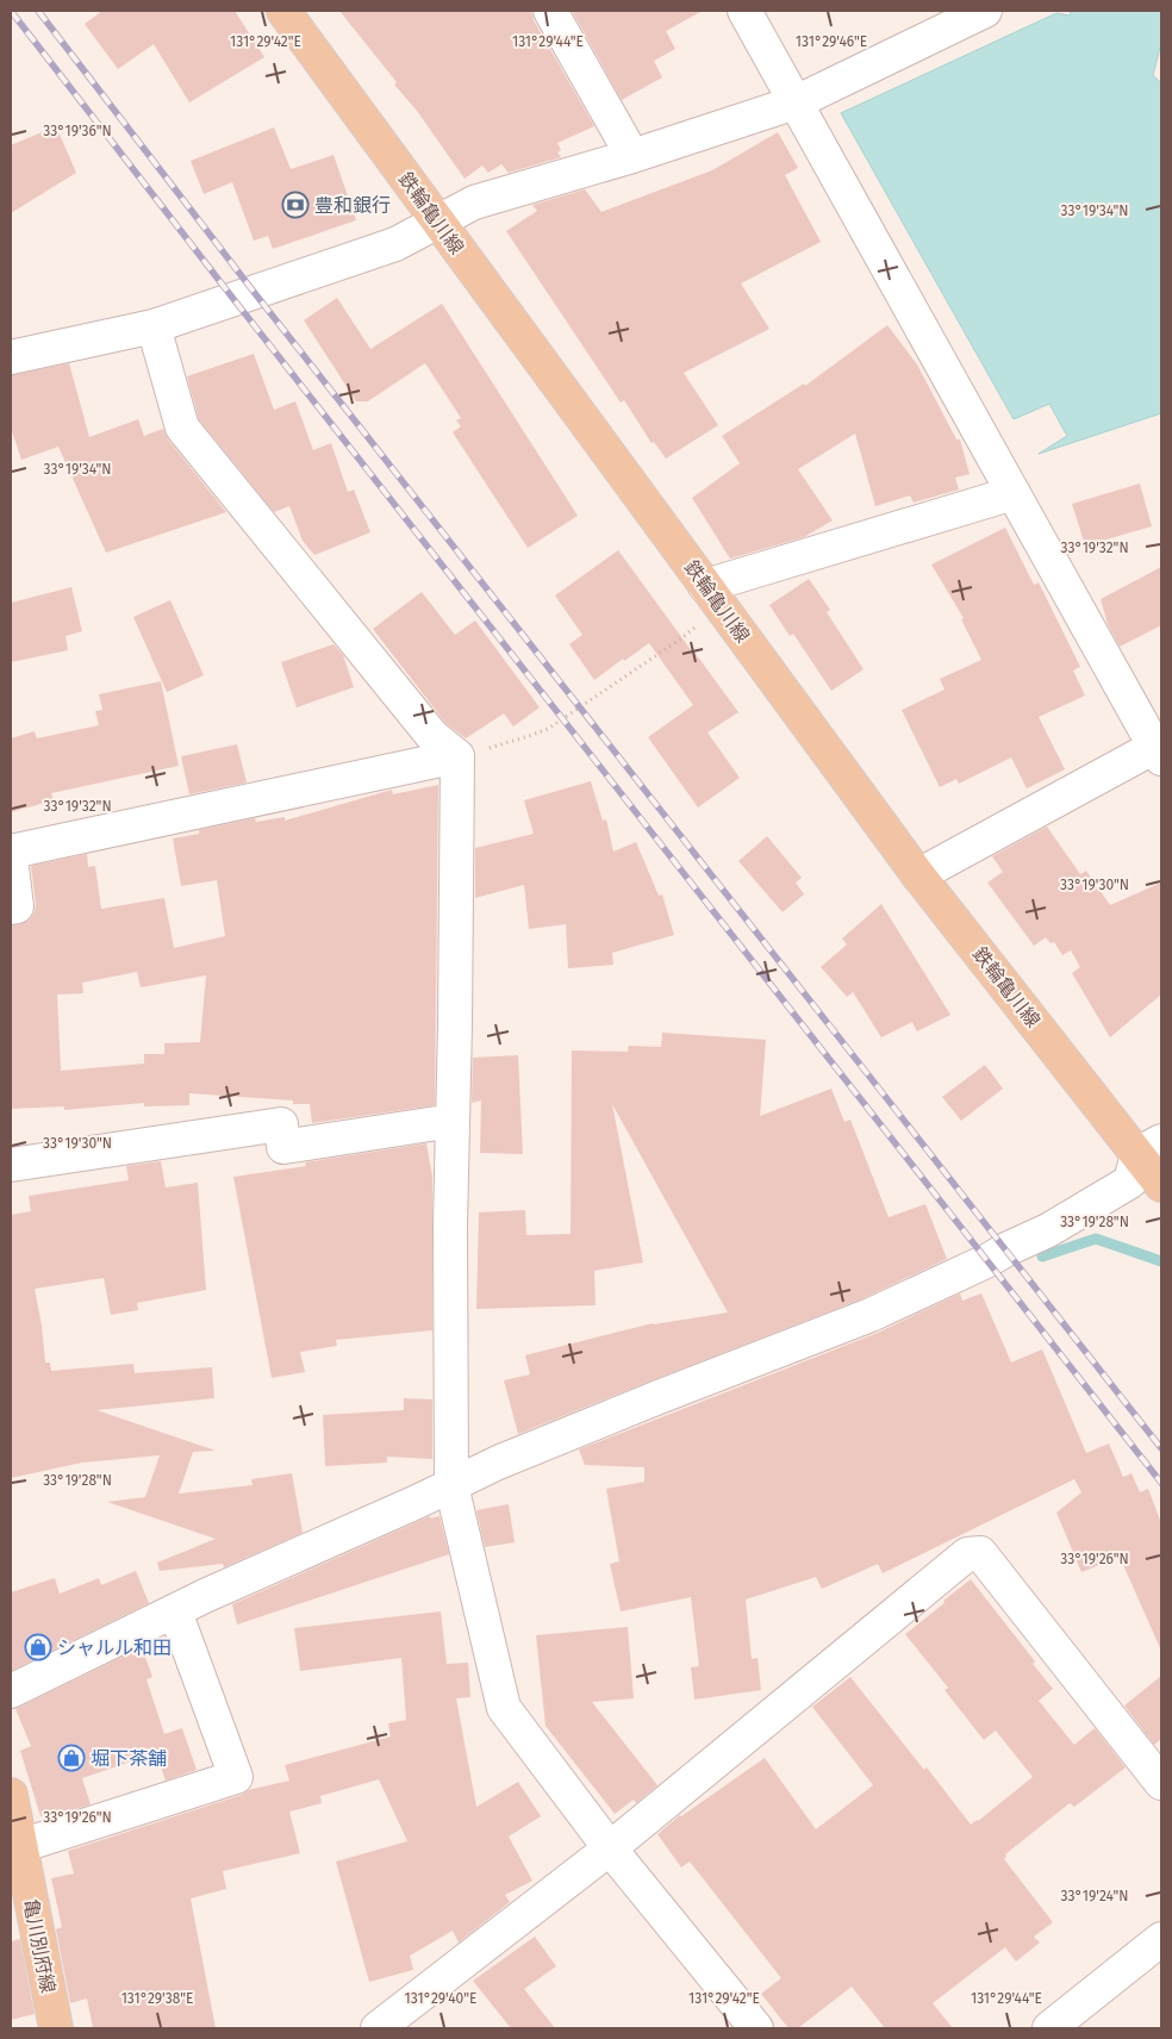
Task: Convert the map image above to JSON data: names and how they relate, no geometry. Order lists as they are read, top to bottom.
{
  "streets": {
    "main road": ["鉄輪亀川線", "亀川別府線"]
  },
  "places": {
    "bank": ["豊和銀行"],
    "shop": ["シャルル和田", "堀下茶舗"]
  },
  "coordinates": [
    "131°29'42\"E",
    "131°29'44\"E",
    "131°29'46\"E",
    "33°19'36\"N",
    "33°19'34\"N",
    "33°19'32\"N",
    "33°19'30\"N",
    "33°19'28\"N",
    "33°19'26\"N",
    "33°19'24\"N",
    "131°29'38\"E",
    "131°29'40\"E"
  ]
}
